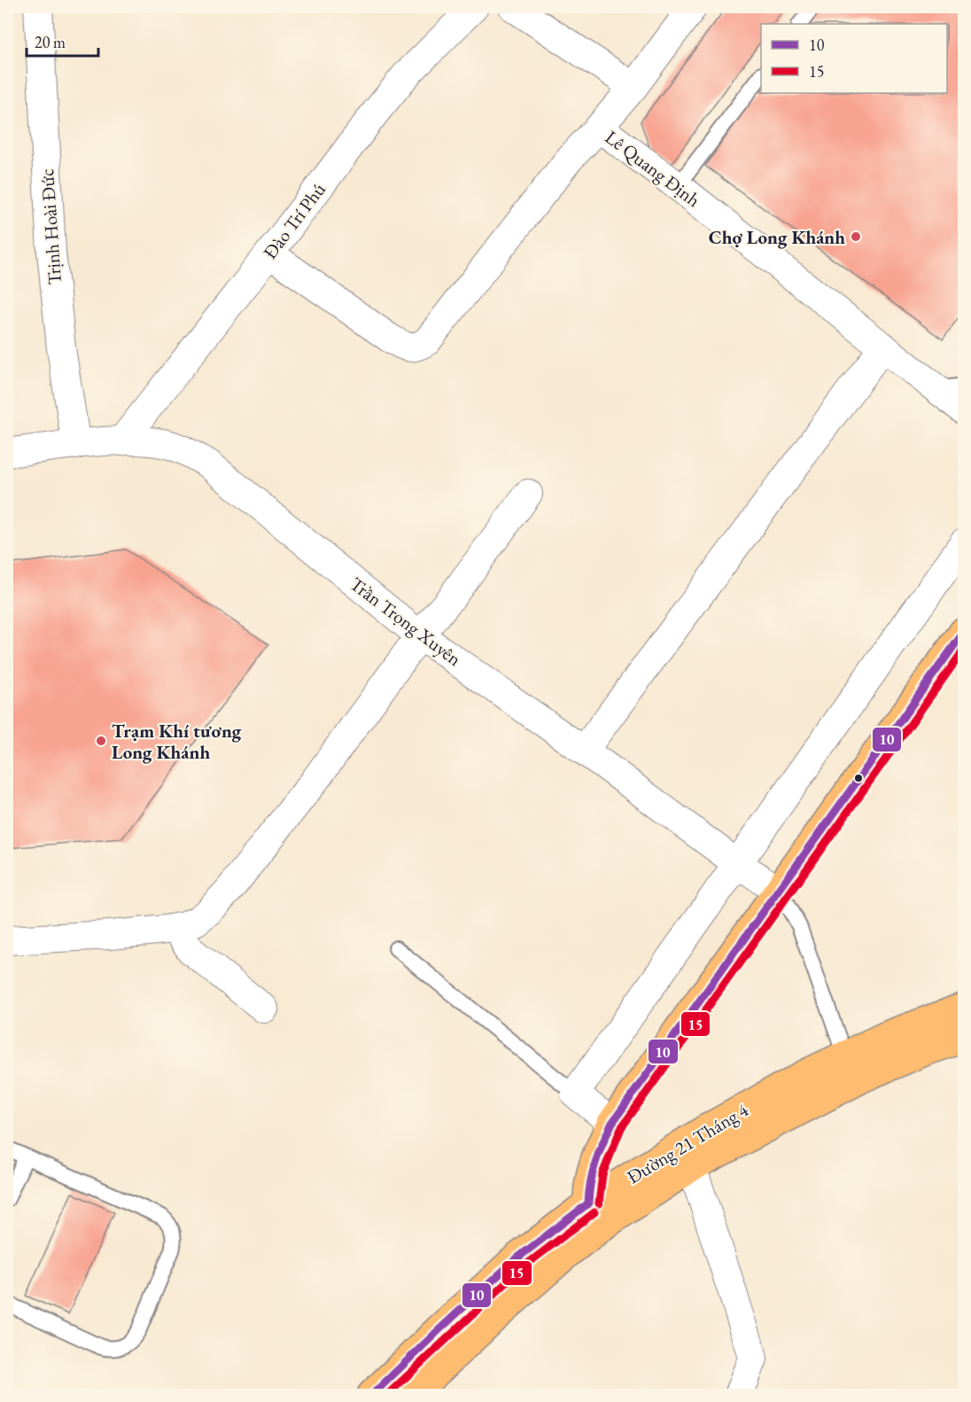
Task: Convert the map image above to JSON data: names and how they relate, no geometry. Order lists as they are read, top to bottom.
{
  "streets": {
    "main road": ["Đường 21 Tháng 4"],
    "street": [
      "Lê Quang Định",
      "Đào Trí Phú",
      "Trịnh Hoài Đức",
      "Trần Trọng Xuyên"
    ]
  },
  "crossings": [
    ["Đào Trí Phú", "Trần Trọng Xuyên"],
    ["Trịnh Hoài Đức", "Trần Trọng Xuyên"]
  ],
  "places": ["Chợ Long Khánh", "Trạm Khí tương Long Khánh"],
  "lines": ["transit line 10", "transit line 15"],
  "legend": ["10", "15"],
  "scale_bar": "20 m"
}
